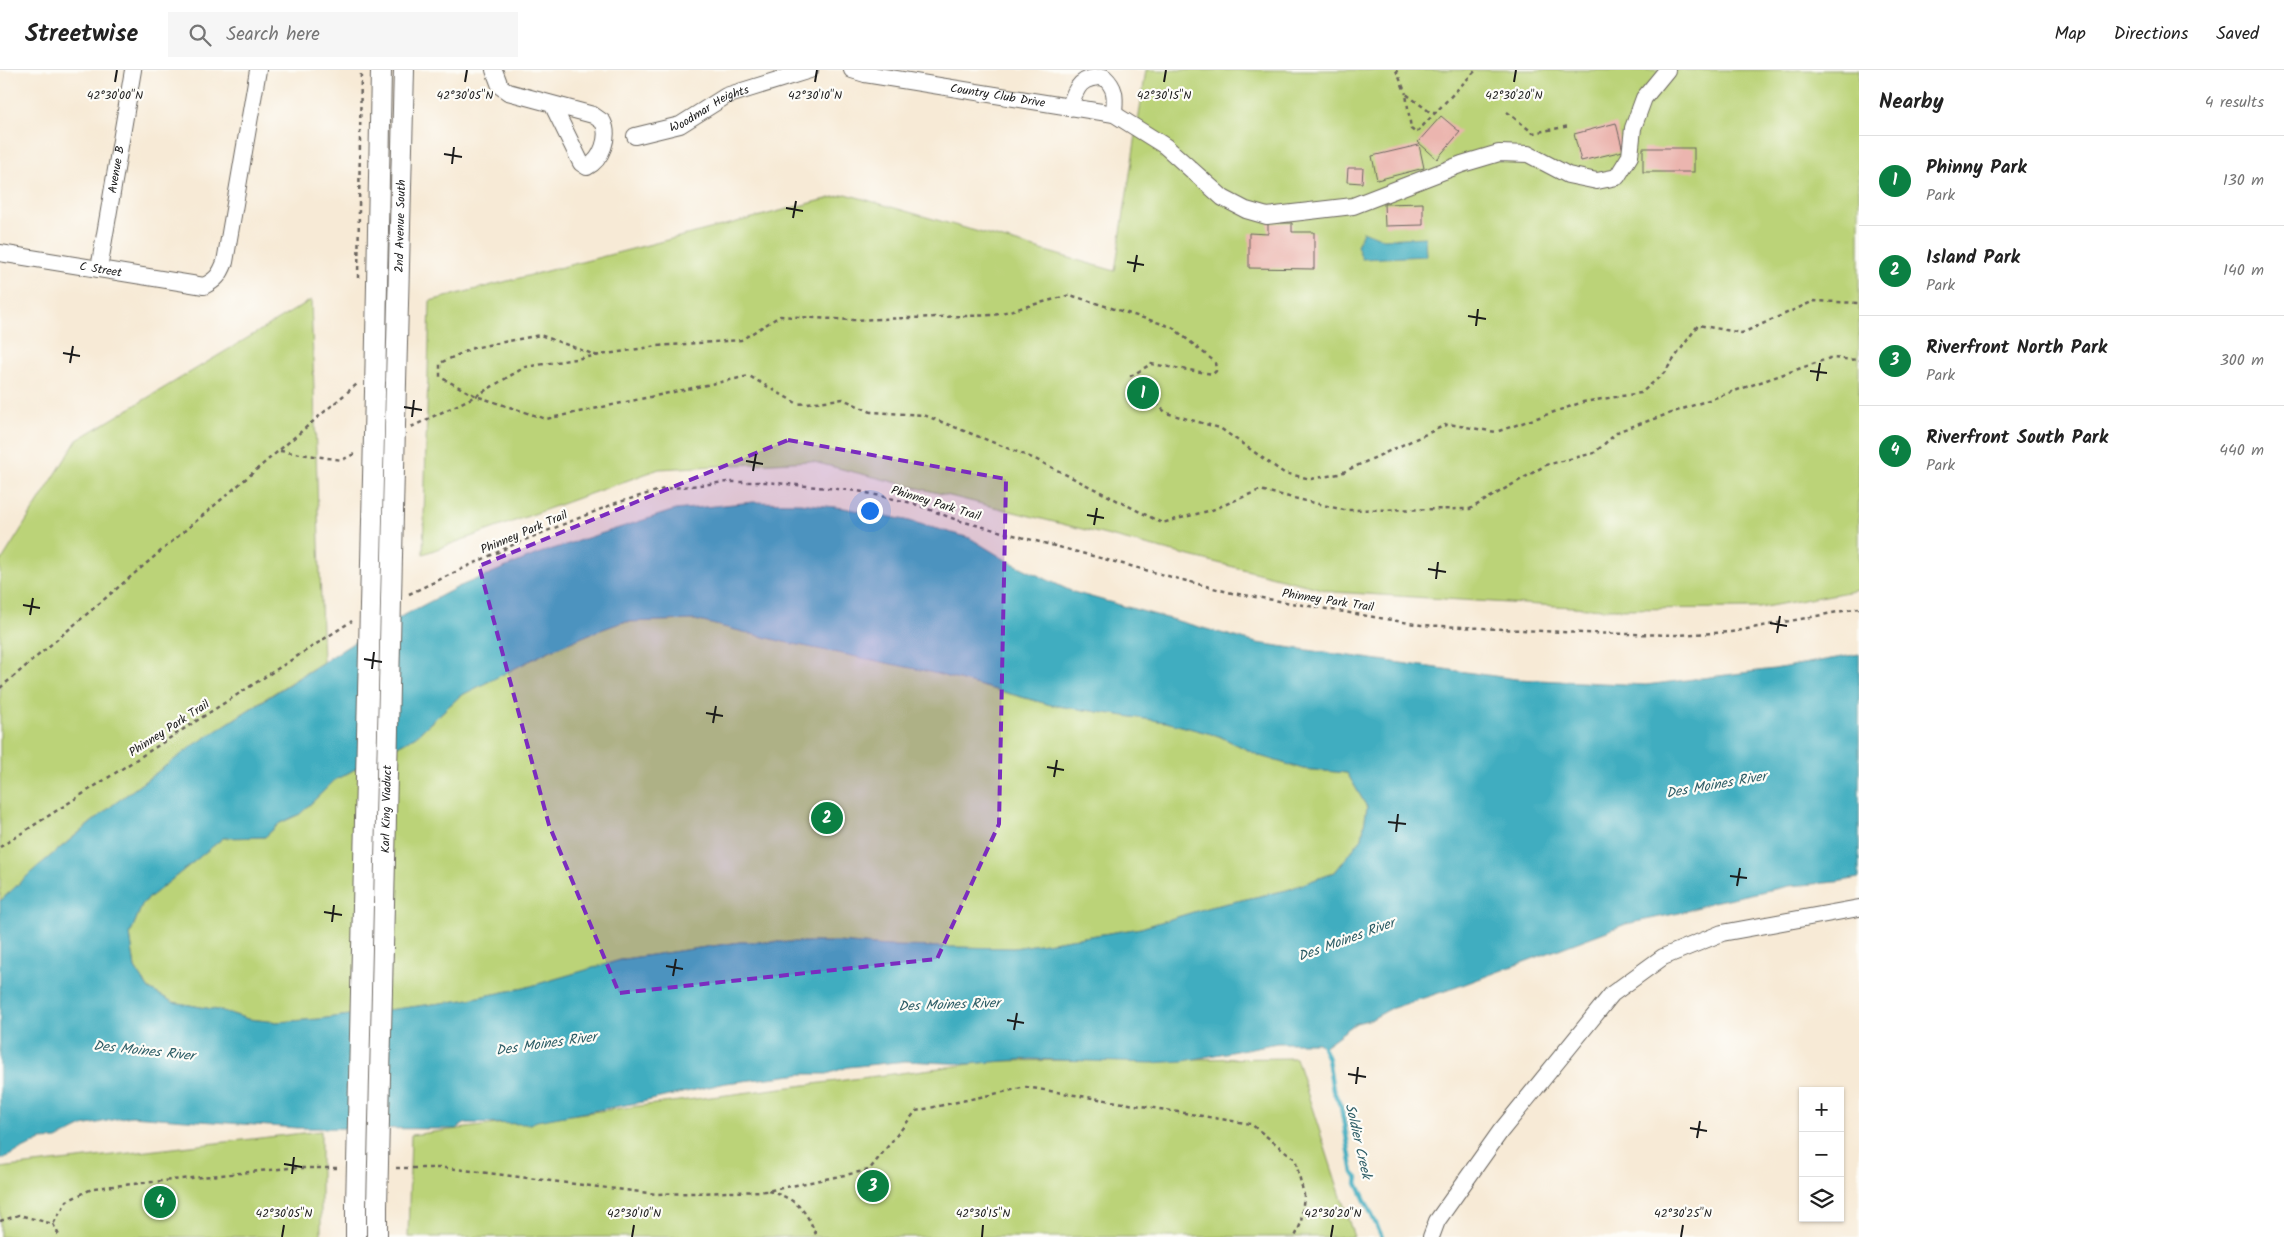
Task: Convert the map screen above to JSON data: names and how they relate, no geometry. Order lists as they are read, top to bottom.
{
  "streets": {
    "main road": ["2nd Avenue South", "Karl King Viaduct"],
    "street": [
      "Country Club Drive",
      "Woodmar Heights",
      "Avenue B",
      "C Street"
    ],
    "path": ["Phinney Park Trail"]
  },
  "crossings": [
    ["Avenue B", "C Street"],
    ["2nd Avenue South", "Karl King Viaduct"]
  ],
  "water": ["Des Moines River", "Soldier Creek"],
  "page": {
    "header": "Streetwise",
    "search": "Search here",
    "nav": ["Map", "Directions", "Saved"],
    "heading": ["Nearby", "4 results"],
    "list": [
      {
        "mark": "1",
        "name": "Phinny Park",
        "note": "Park",
        "value": "130 m"
      },
      {
        "mark": "2",
        "name": "Island Park",
        "note": "Park",
        "value": "140 m"
      },
      {
        "mark": "3",
        "name": "Riverfront North Park",
        "note": "Park",
        "value": "300 m"
      },
      {
        "mark": "4",
        "name": "Riverfront South Park",
        "note": "Park",
        "value": "440 m"
      }
    ],
    "pins": [
      "1",
      "2",
      "3",
      "4"
    ],
    "map_buttons": ["+", "−"]
  },
  "coordinates": [
    "42°30'00\"N",
    "42°30'05\"N",
    "42°30'10\"N",
    "42°30'15\"N",
    "42°30'20\"N",
    "42°30'25\"N"
  ]
}
